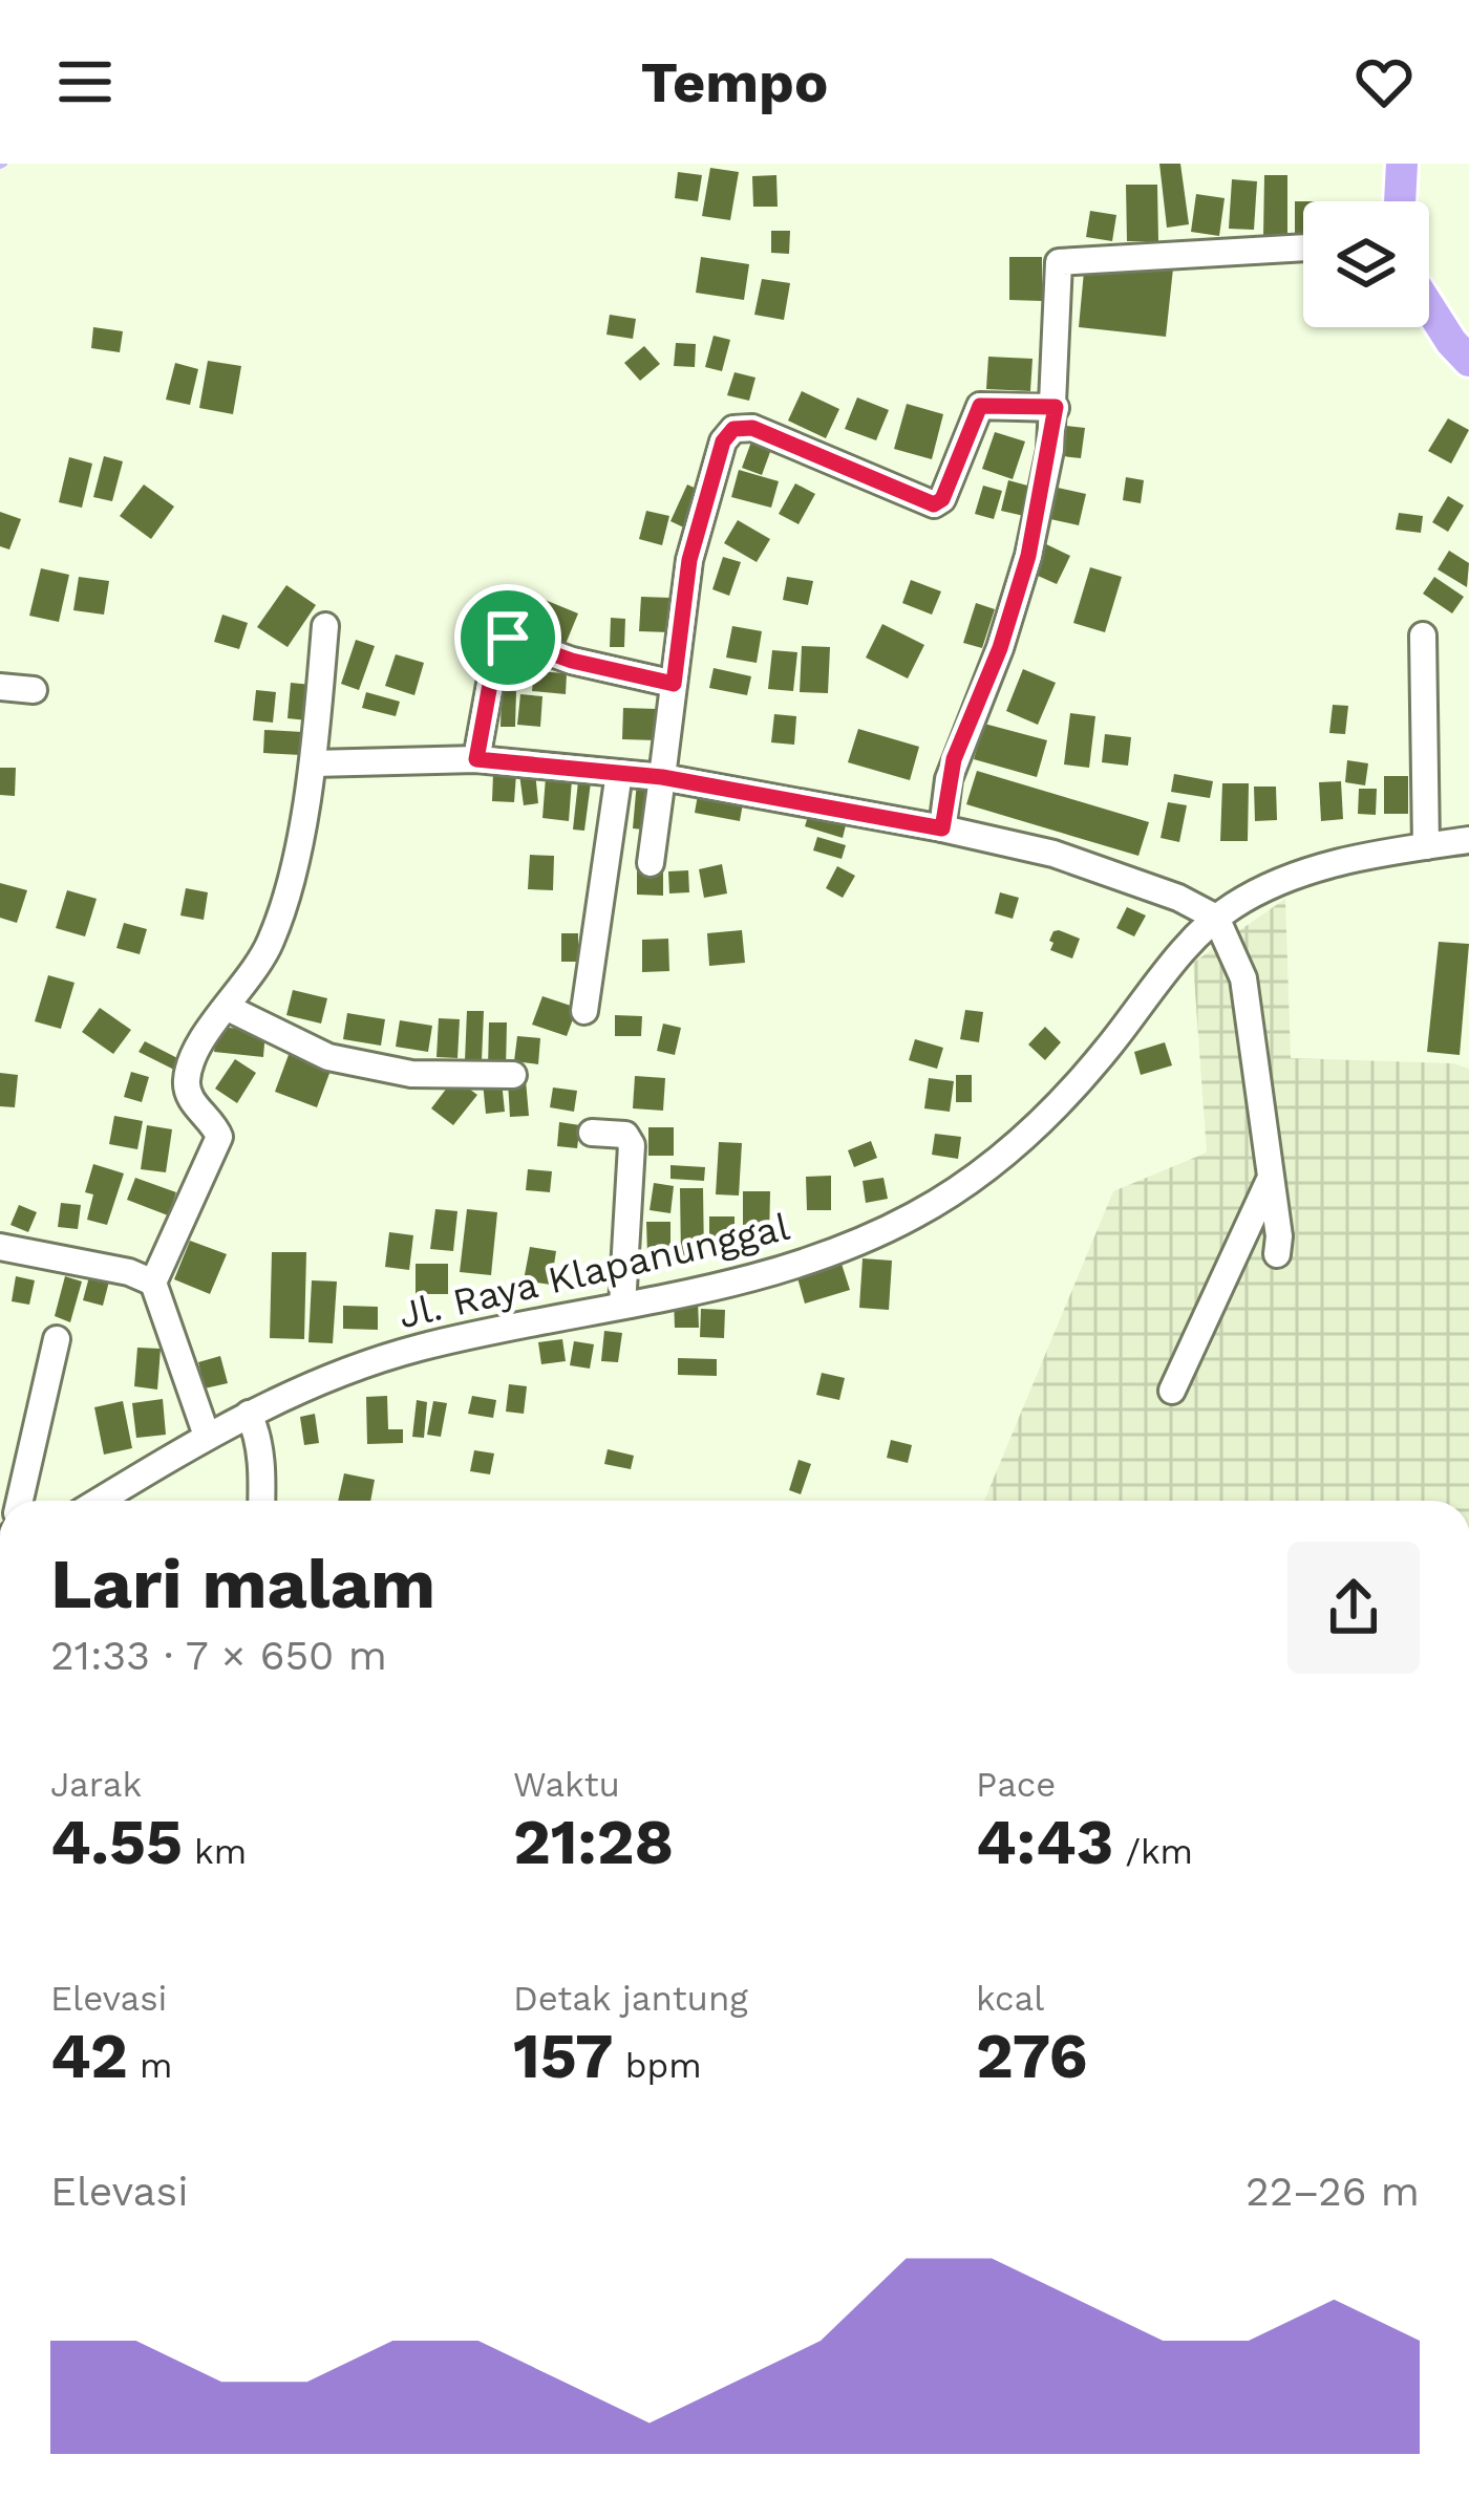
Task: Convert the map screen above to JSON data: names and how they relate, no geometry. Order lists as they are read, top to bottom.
{
  "streets": {
    "street": ["Jl. Raya Klapanunggal"]
  },
  "page": {
    "header": "Tempo",
    "heading": ["Lari malam", "21:33 · 7 × 650 m"],
    "stats": [
      ["Jarak", "4.55 km"],
      ["Waktu", "21:28"],
      ["Pace", "4:43 /km"],
      ["Elevasi", "42 m"],
      ["Detak jantung", "157 bpm"],
      ["kcal", "276"]
    ],
    "chart": ["Elevasi", "22–26 m"]
  }
}
